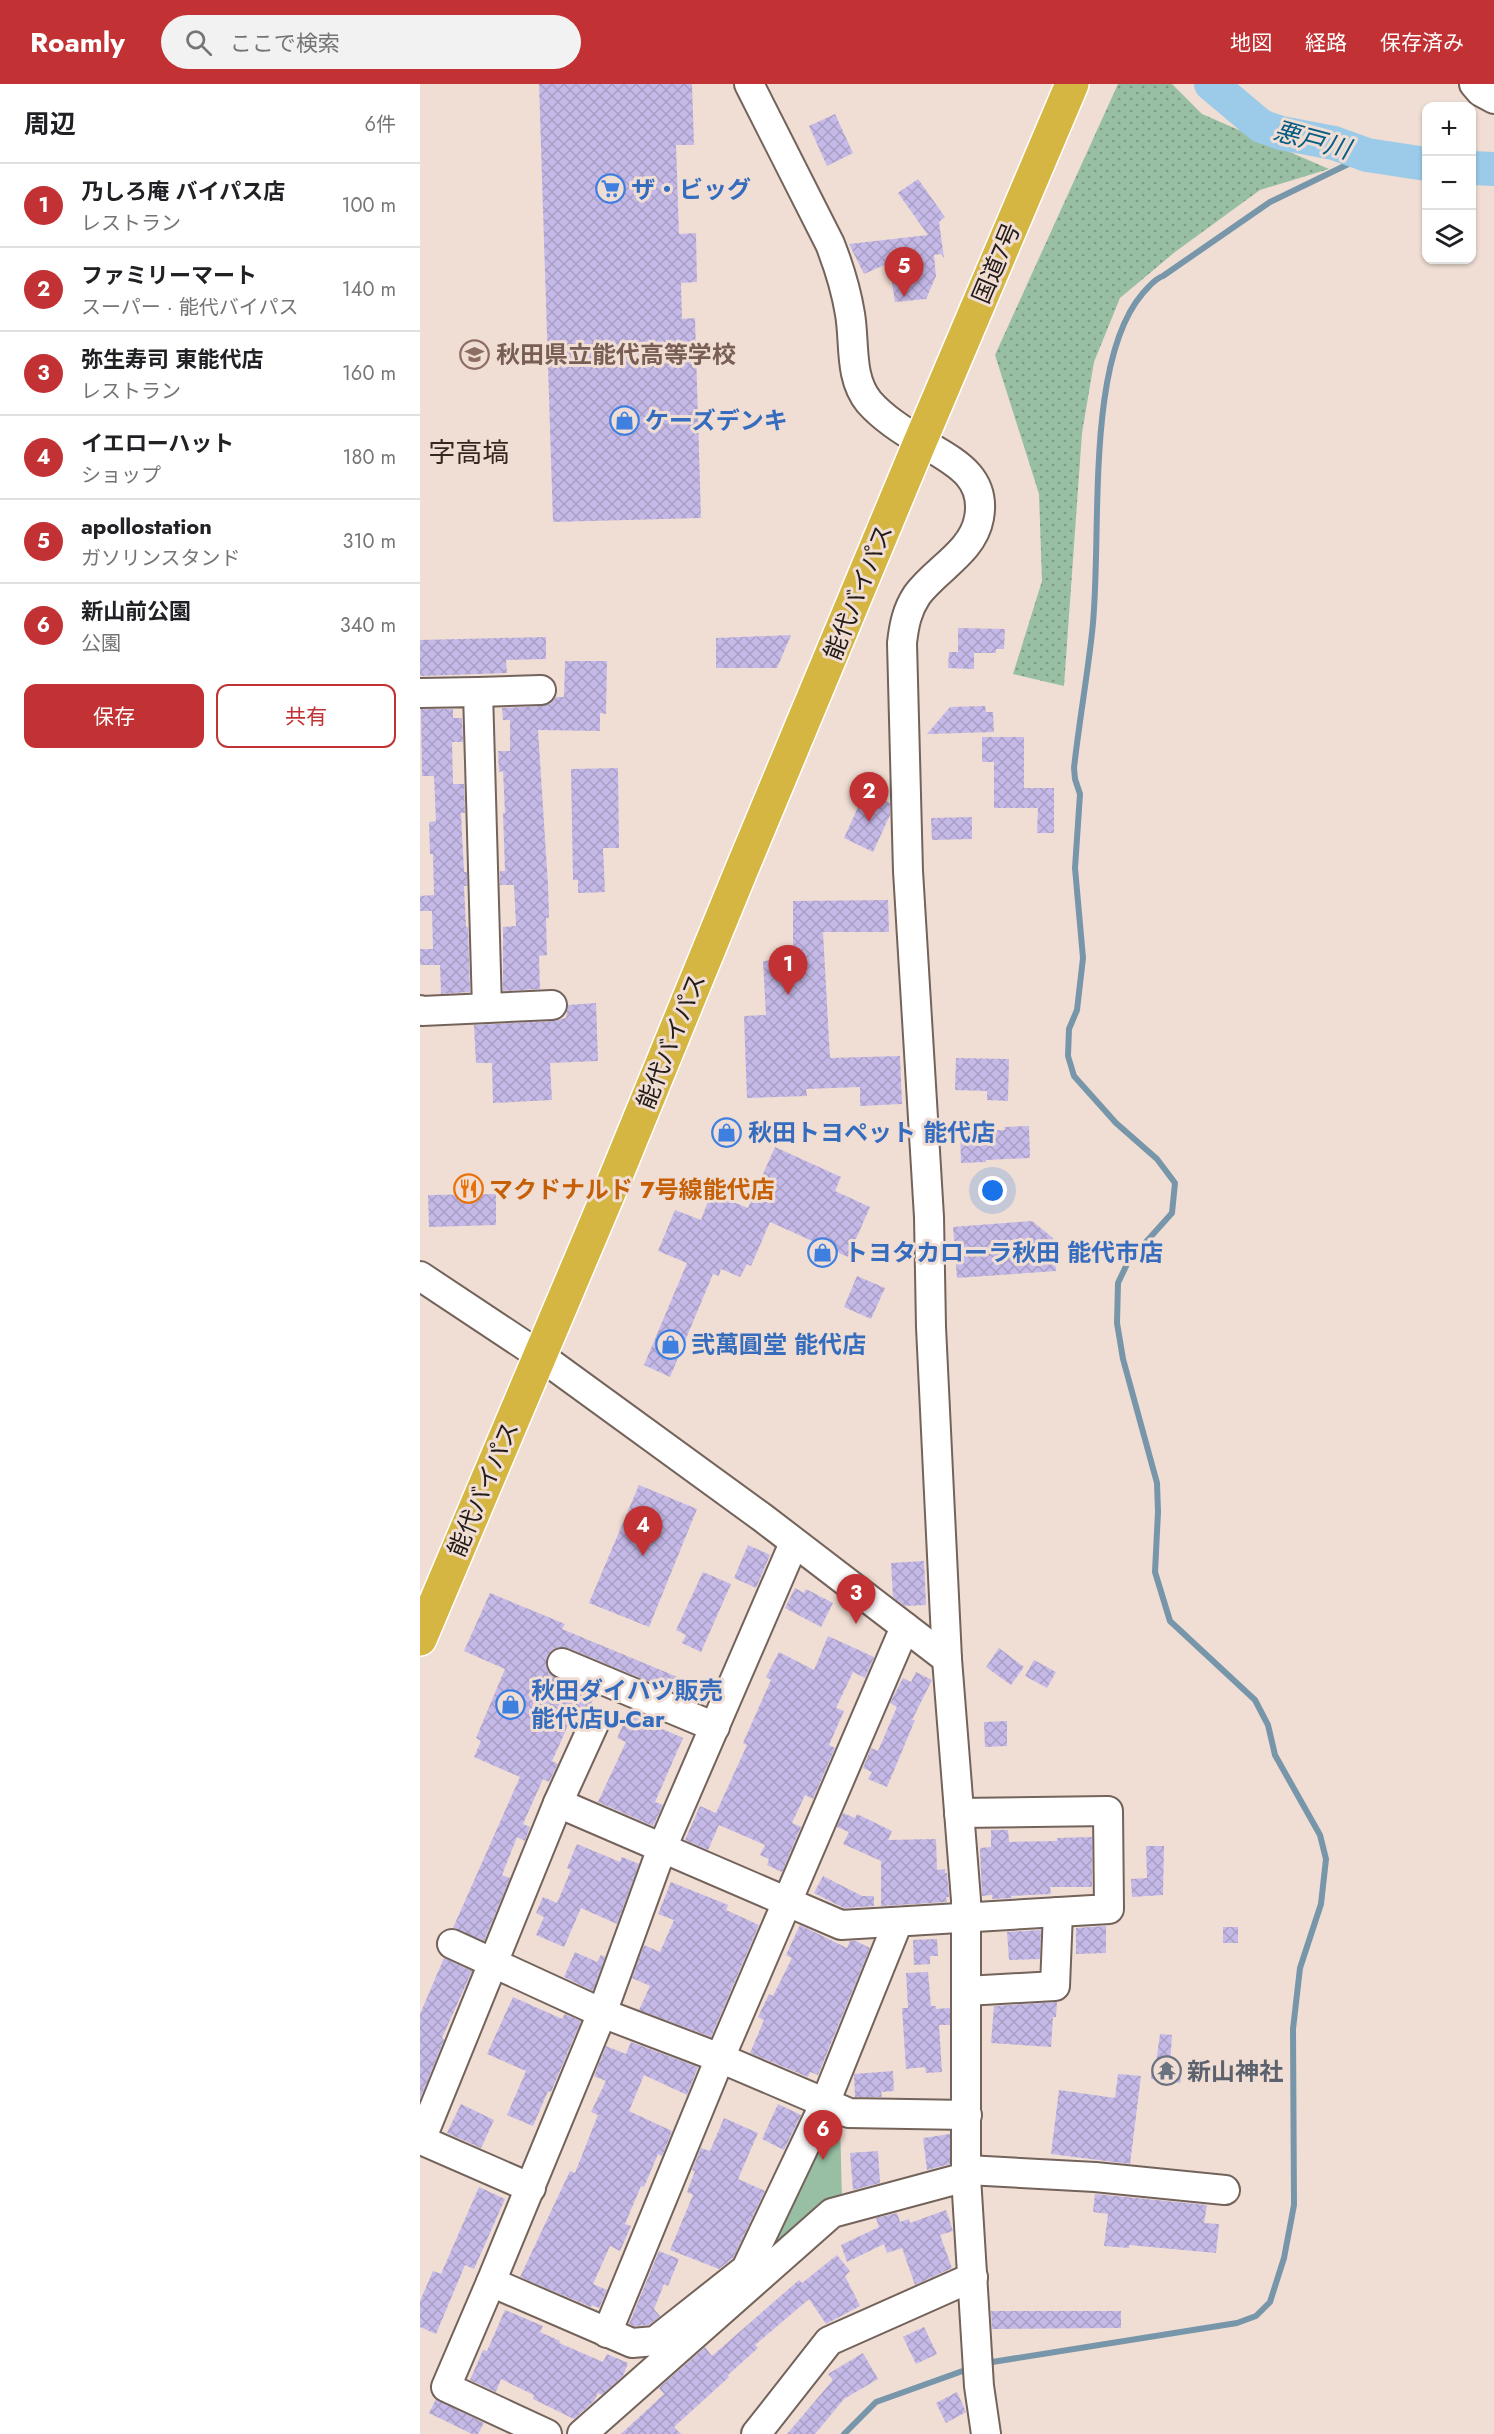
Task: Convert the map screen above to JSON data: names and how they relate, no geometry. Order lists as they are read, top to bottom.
{
  "streets": {
    "highway": ["国道7号", "能代バイパス"]
  },
  "crossings": [
    ["国道7号", "能代バイパス"]
  ],
  "districts": ["字高塙"],
  "water": ["悪戸川"],
  "places": {
    "supermarket": ["ザ・ビッグ"],
    "school or university": ["秋田県立能代高等学校"],
    "shop": [
      "ケーズデンキ",
      "秋田トヨペット 能代店",
      "トヨタカローラ秋田 能代市店",
      "弐萬圓堂 能代店",
      "秋田ダイハツ販売 能代店U-Car"
    ],
    "restaurant": ["マクドナルド 7号線能代店"],
    "temple": ["新山神社"]
  },
  "page": {
    "header": "Roamly",
    "search": "ここで検索",
    "nav": ["地図", "経路", "保存済み"],
    "heading": ["周辺", "6件"],
    "map_buttons": ["+", "−"],
    "list": [
      {
        "mark": "1",
        "name": "乃しろ庵 バイパス店",
        "note": "レストラン",
        "value": "100 m"
      },
      {
        "mark": "2",
        "name": "ファミリーマート",
        "note": "スーパー · 能代バイパス",
        "value": "140 m"
      },
      {
        "mark": "3",
        "name": "弥生寿司 東能代店",
        "note": "レストラン",
        "value": "160 m"
      },
      {
        "mark": "4",
        "name": "イエローハット",
        "note": "ショップ",
        "value": "180 m"
      },
      {
        "mark": "5",
        "name": "apollostation",
        "note": "ガソリンスタンド",
        "value": "310 m"
      },
      {
        "mark": "6",
        "name": "新山前公園",
        "note": "公園",
        "value": "340 m"
      }
    ],
    "pins": [
      "5",
      "2",
      "1",
      "4",
      "3",
      "6"
    ],
    "buttons": ["保存", "共有"]
  }
}
